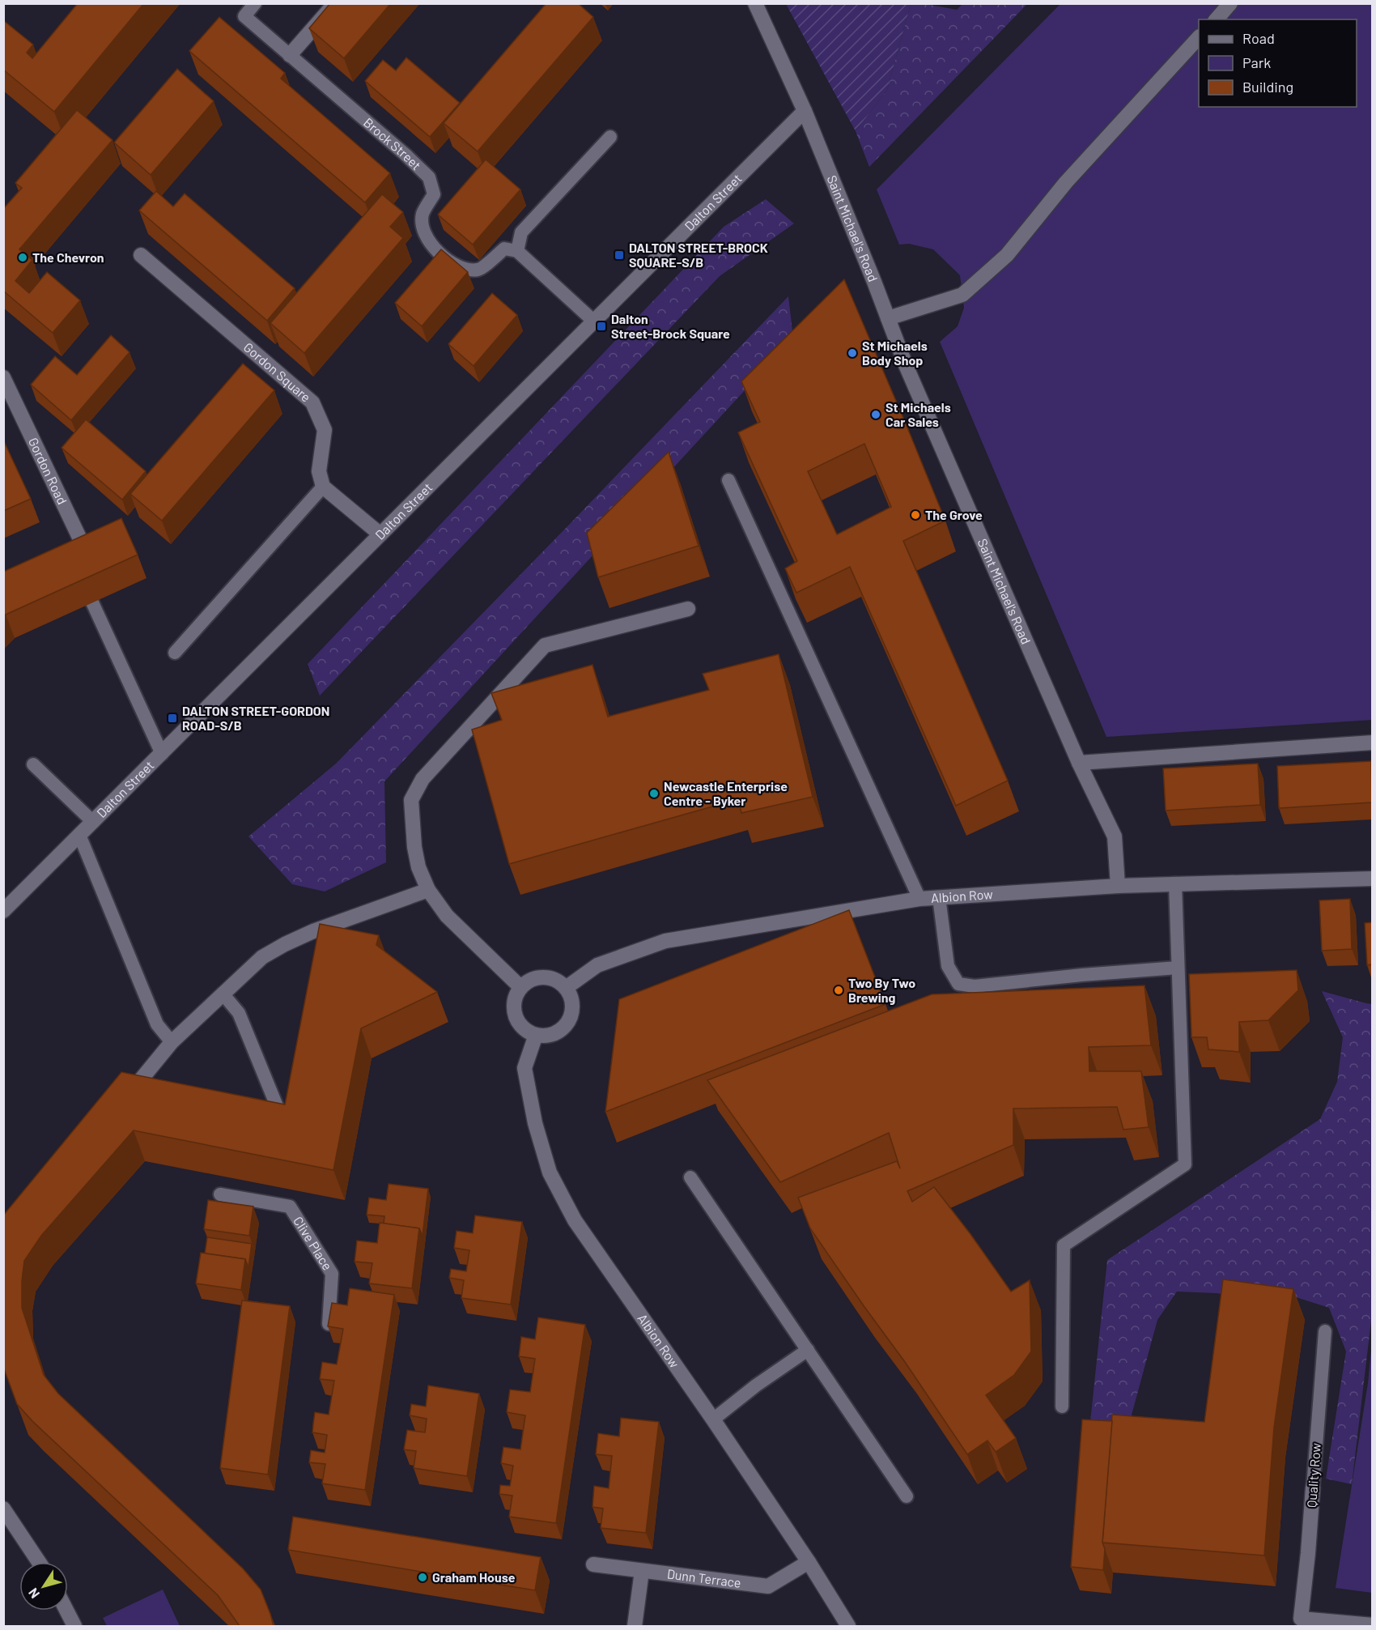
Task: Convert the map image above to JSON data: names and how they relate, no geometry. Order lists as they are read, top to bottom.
{
  "streets": {
    "street": [
      "Dalton Street",
      "Saint Michael's Road",
      "Gordon Square",
      "Gordon Road",
      "Albion Row",
      "Quality Row",
      "Dunn Terrace"
    ],
    "lane": ["Brock Street", "Clive Place"]
  },
  "crossings": [
    ["Dalton Street", "Saint Michael's Road"],
    ["Saint Michael's Road", "Albion Row"],
    ["Albion Row", "Dunn Terrace"]
  ],
  "places": {
    "transit": ["DALTON STREET-BROCK SQUARE-S/B", "Dalton Street-Brock Square", "DALTON STREET-GORDON ROAD-S/B"],
    "other": [
      "The Chevron",
      "St Michaels Body Shop",
      "St Michaels Car Sales",
      "The Grove",
      "Newcastle Enterprise Centre - Byker",
      "Two By Two Brewing",
      "Graham House"
    ]
  },
  "legend": ["Road", "Park", "Building"],
  "north": "bottom left"
}
